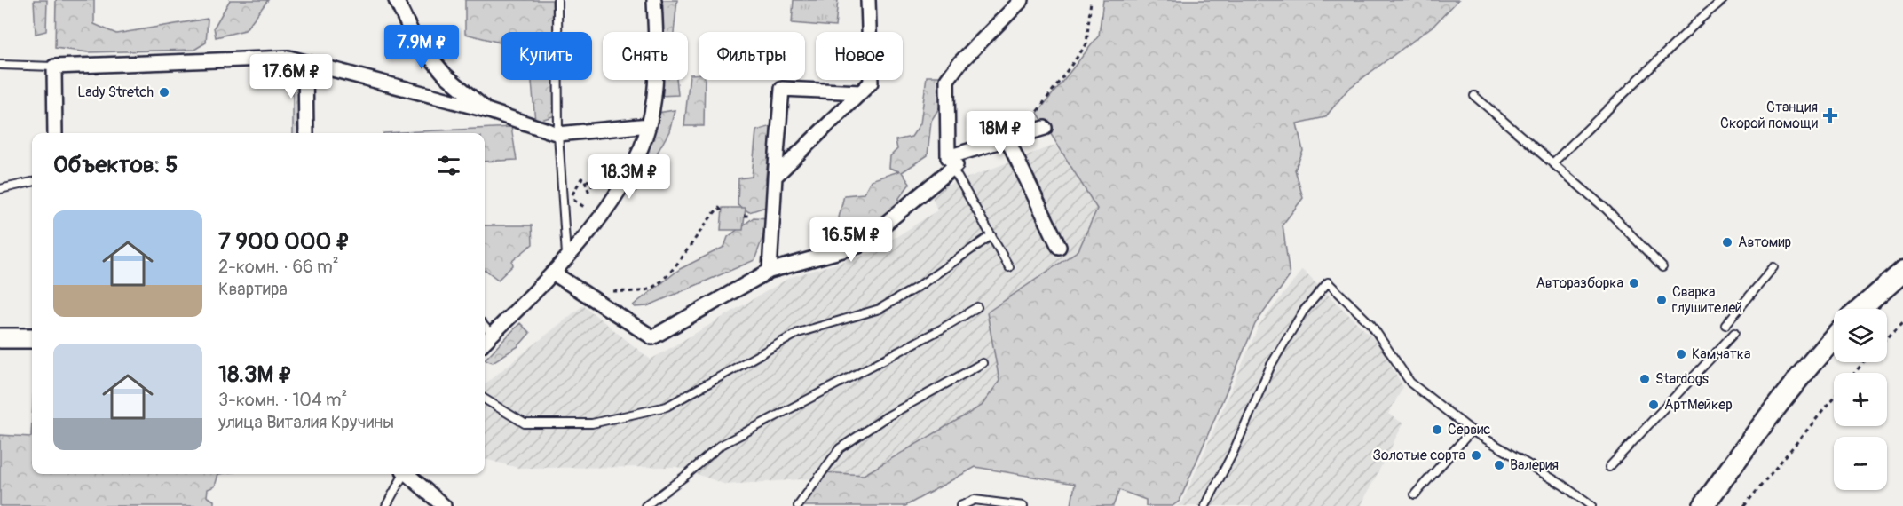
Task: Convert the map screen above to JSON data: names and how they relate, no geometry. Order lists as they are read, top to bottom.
{
  "places": {
    "other": [
      "Lady Stretch",
      "Автомир",
      "Авторазборка",
      "Сварка глушителей",
      "Камчатка",
      "Stardogs",
      "АртМейкер",
      "Сервис",
      "Золотые сорта",
      "Валерия"
    ],
    "health": ["Станция Скорой помощи"]
  },
  "page": {
    "price": [
      "7.9M ₽",
      "17.6M ₽",
      "18M ₽",
      "18.3M ₽",
      "16.5M ₽"
    ],
    "chip": [
      "Купить",
      "Снять",
      "Фильтры",
      "Новое"
    ],
    "heading": "Объектов: 5",
    "list": [
      {
        "name": "7 900 000 ₽",
        "note": "2-комн. · 66 m² · Квартира"
      },
      {
        "name": "18.3M ₽",
        "note": "3-комн. · 104 m² · улица Виталия Кручины"
      }
    ],
    "map_buttons": ["+", "−"]
  }
}
